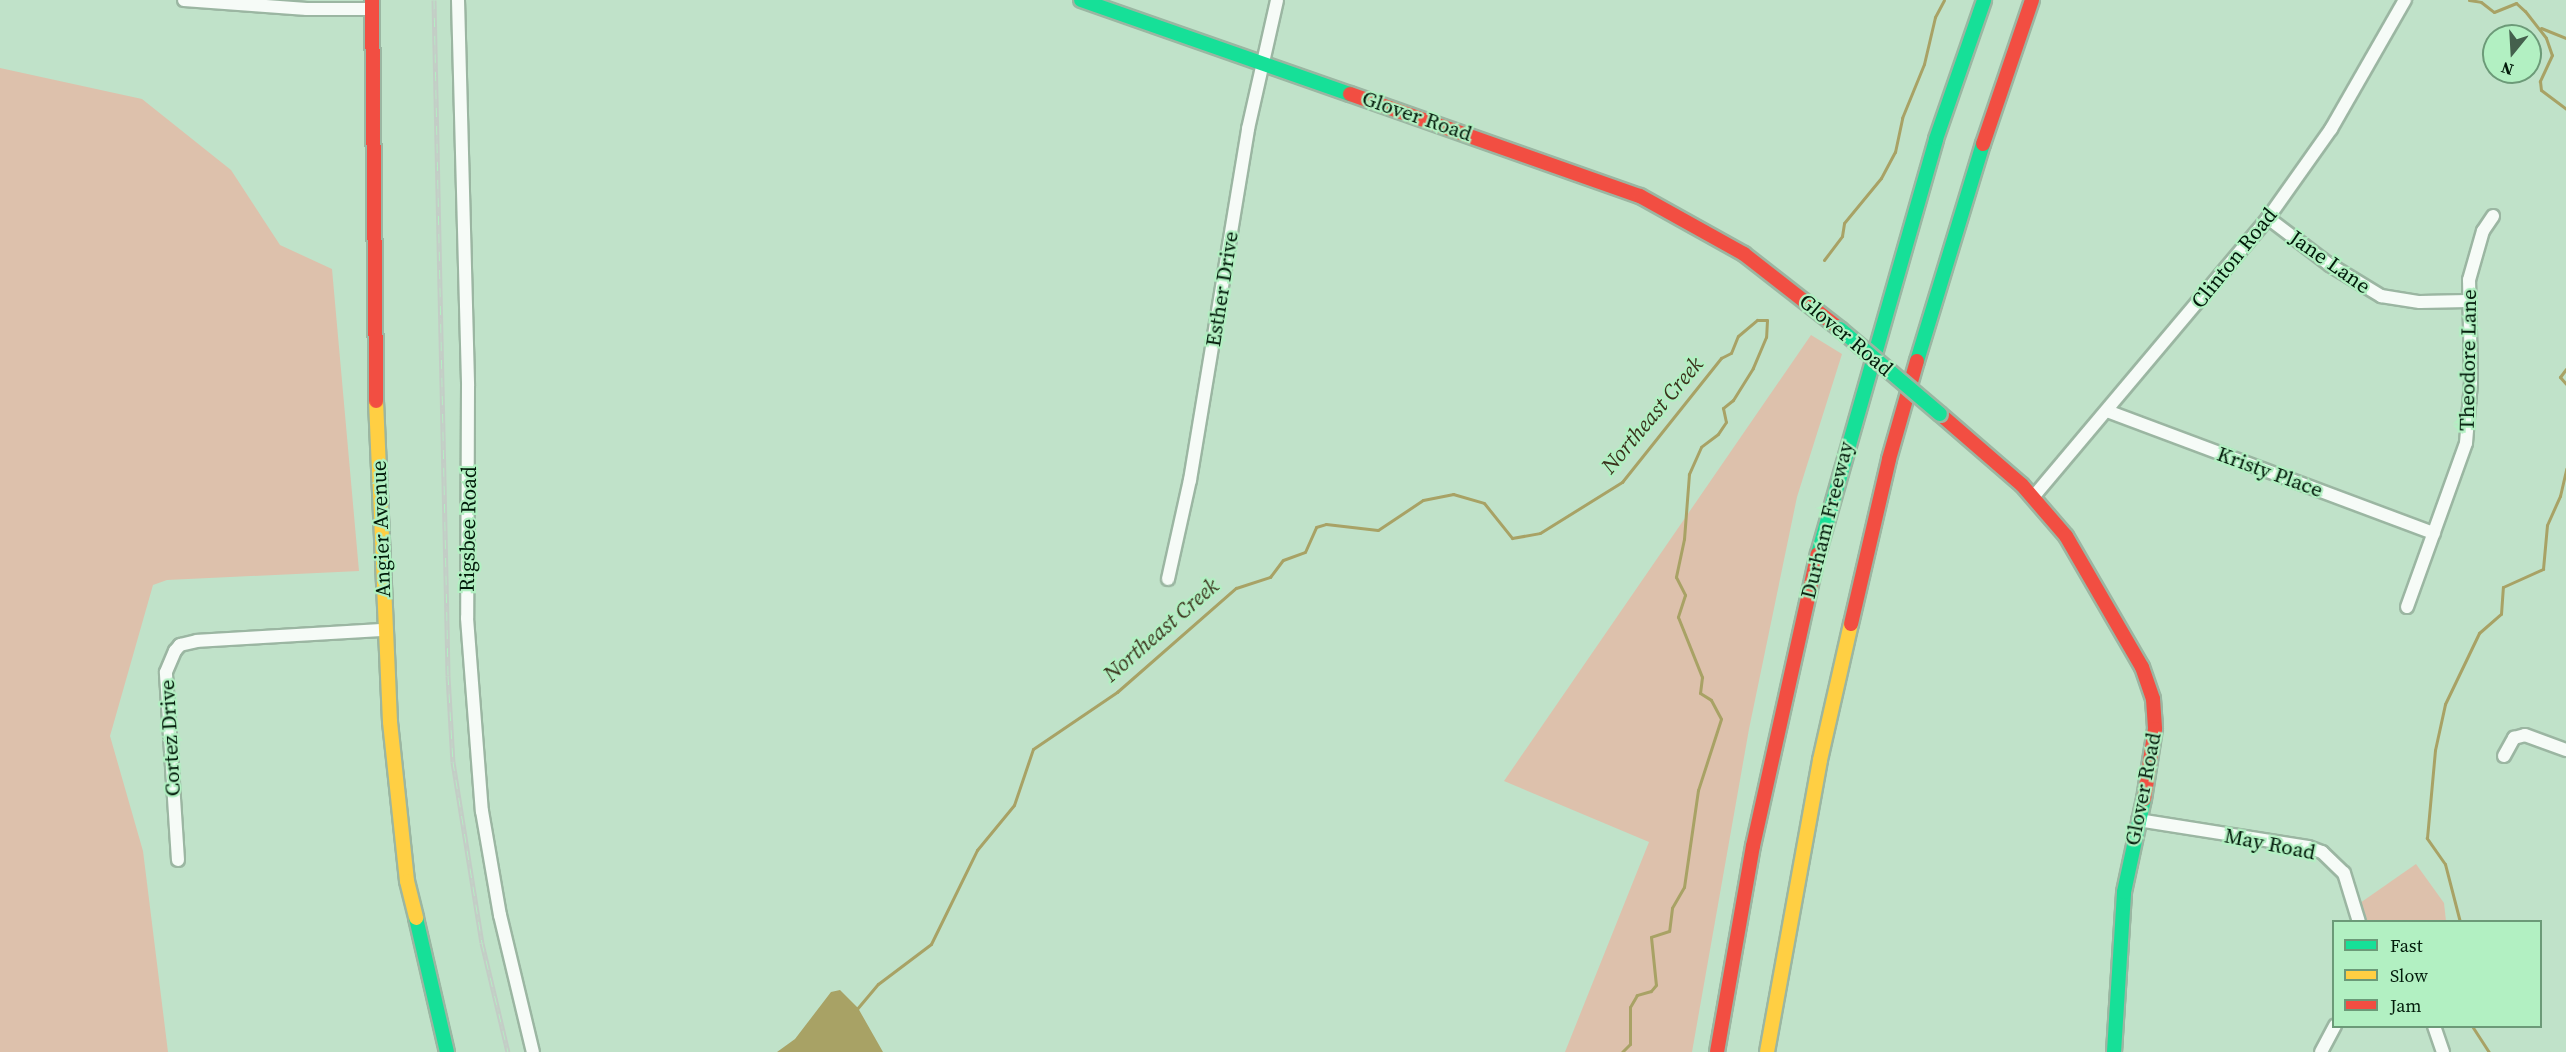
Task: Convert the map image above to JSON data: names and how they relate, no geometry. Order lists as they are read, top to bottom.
{
  "streets": {
    "main road": ["Glover Road", "Durham Freeway", "Angier Avenue"],
    "street": [
      "Clinton Road",
      "Jane Lane",
      "Esther Drive",
      "Theodore Lane",
      "Kristy Place",
      "Rigsbee Road",
      "Cortez Drive",
      "May Road"
    ]
  },
  "crossings": [
    ["Glover Road", "Clinton Road"],
    ["Glover Road", "Esther Drive"],
    ["Glover Road", "May Road"],
    ["Clinton Road", "Jane Lane"],
    ["Clinton Road", "Kristy Place"],
    ["Jane Lane", "Theodore Lane"],
    ["Theodore Lane", "Kristy Place"],
    ["Angier Avenue", "Cortez Drive"]
  ],
  "water": ["Northeast Creek"],
  "legend": ["Fast", "Slow", "Jam"],
  "north": "bottom"
}
